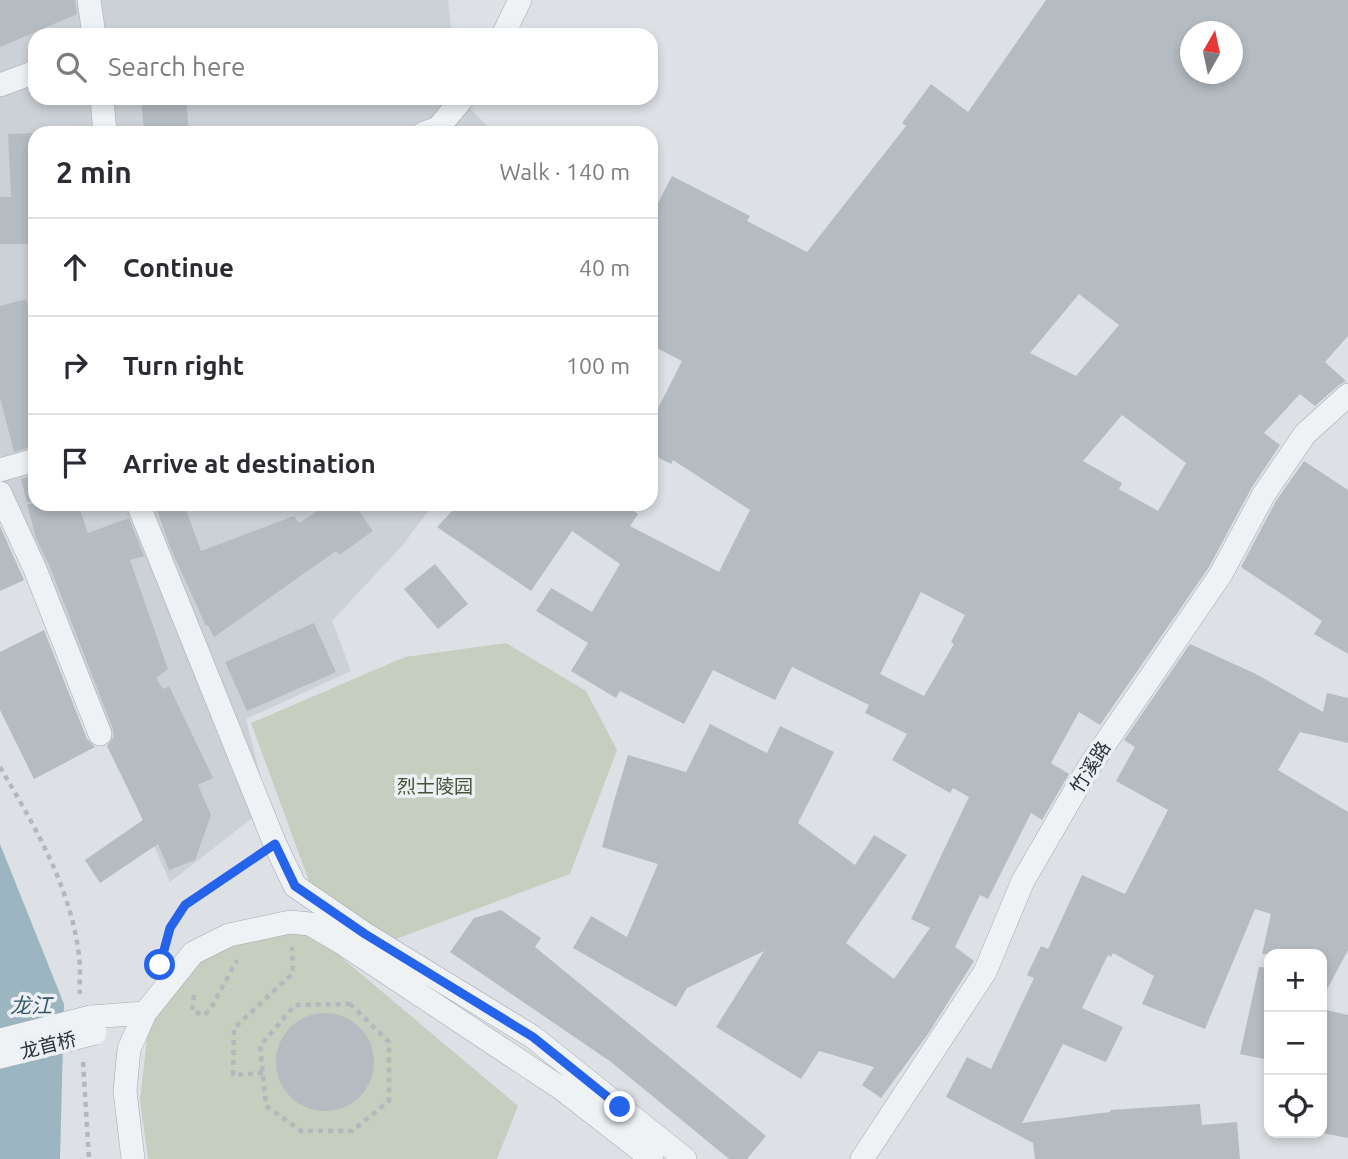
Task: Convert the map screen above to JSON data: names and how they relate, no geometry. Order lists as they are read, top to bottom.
{
  "streets": {
    "street": ["竹溪路", "龙首桥"]
  },
  "water": ["龙江"],
  "parks": ["烈士陵园"],
  "north": "top",
  "page": {
    "search": "Search here",
    "heading": ["2 min", "Walk · 140 m"],
    "list": [
      ["Continue", "40 m"],
      ["Turn right", "100 m"],
      "Arrive at destination"
    ],
    "map_buttons": ["+", "−"]
  }
}
